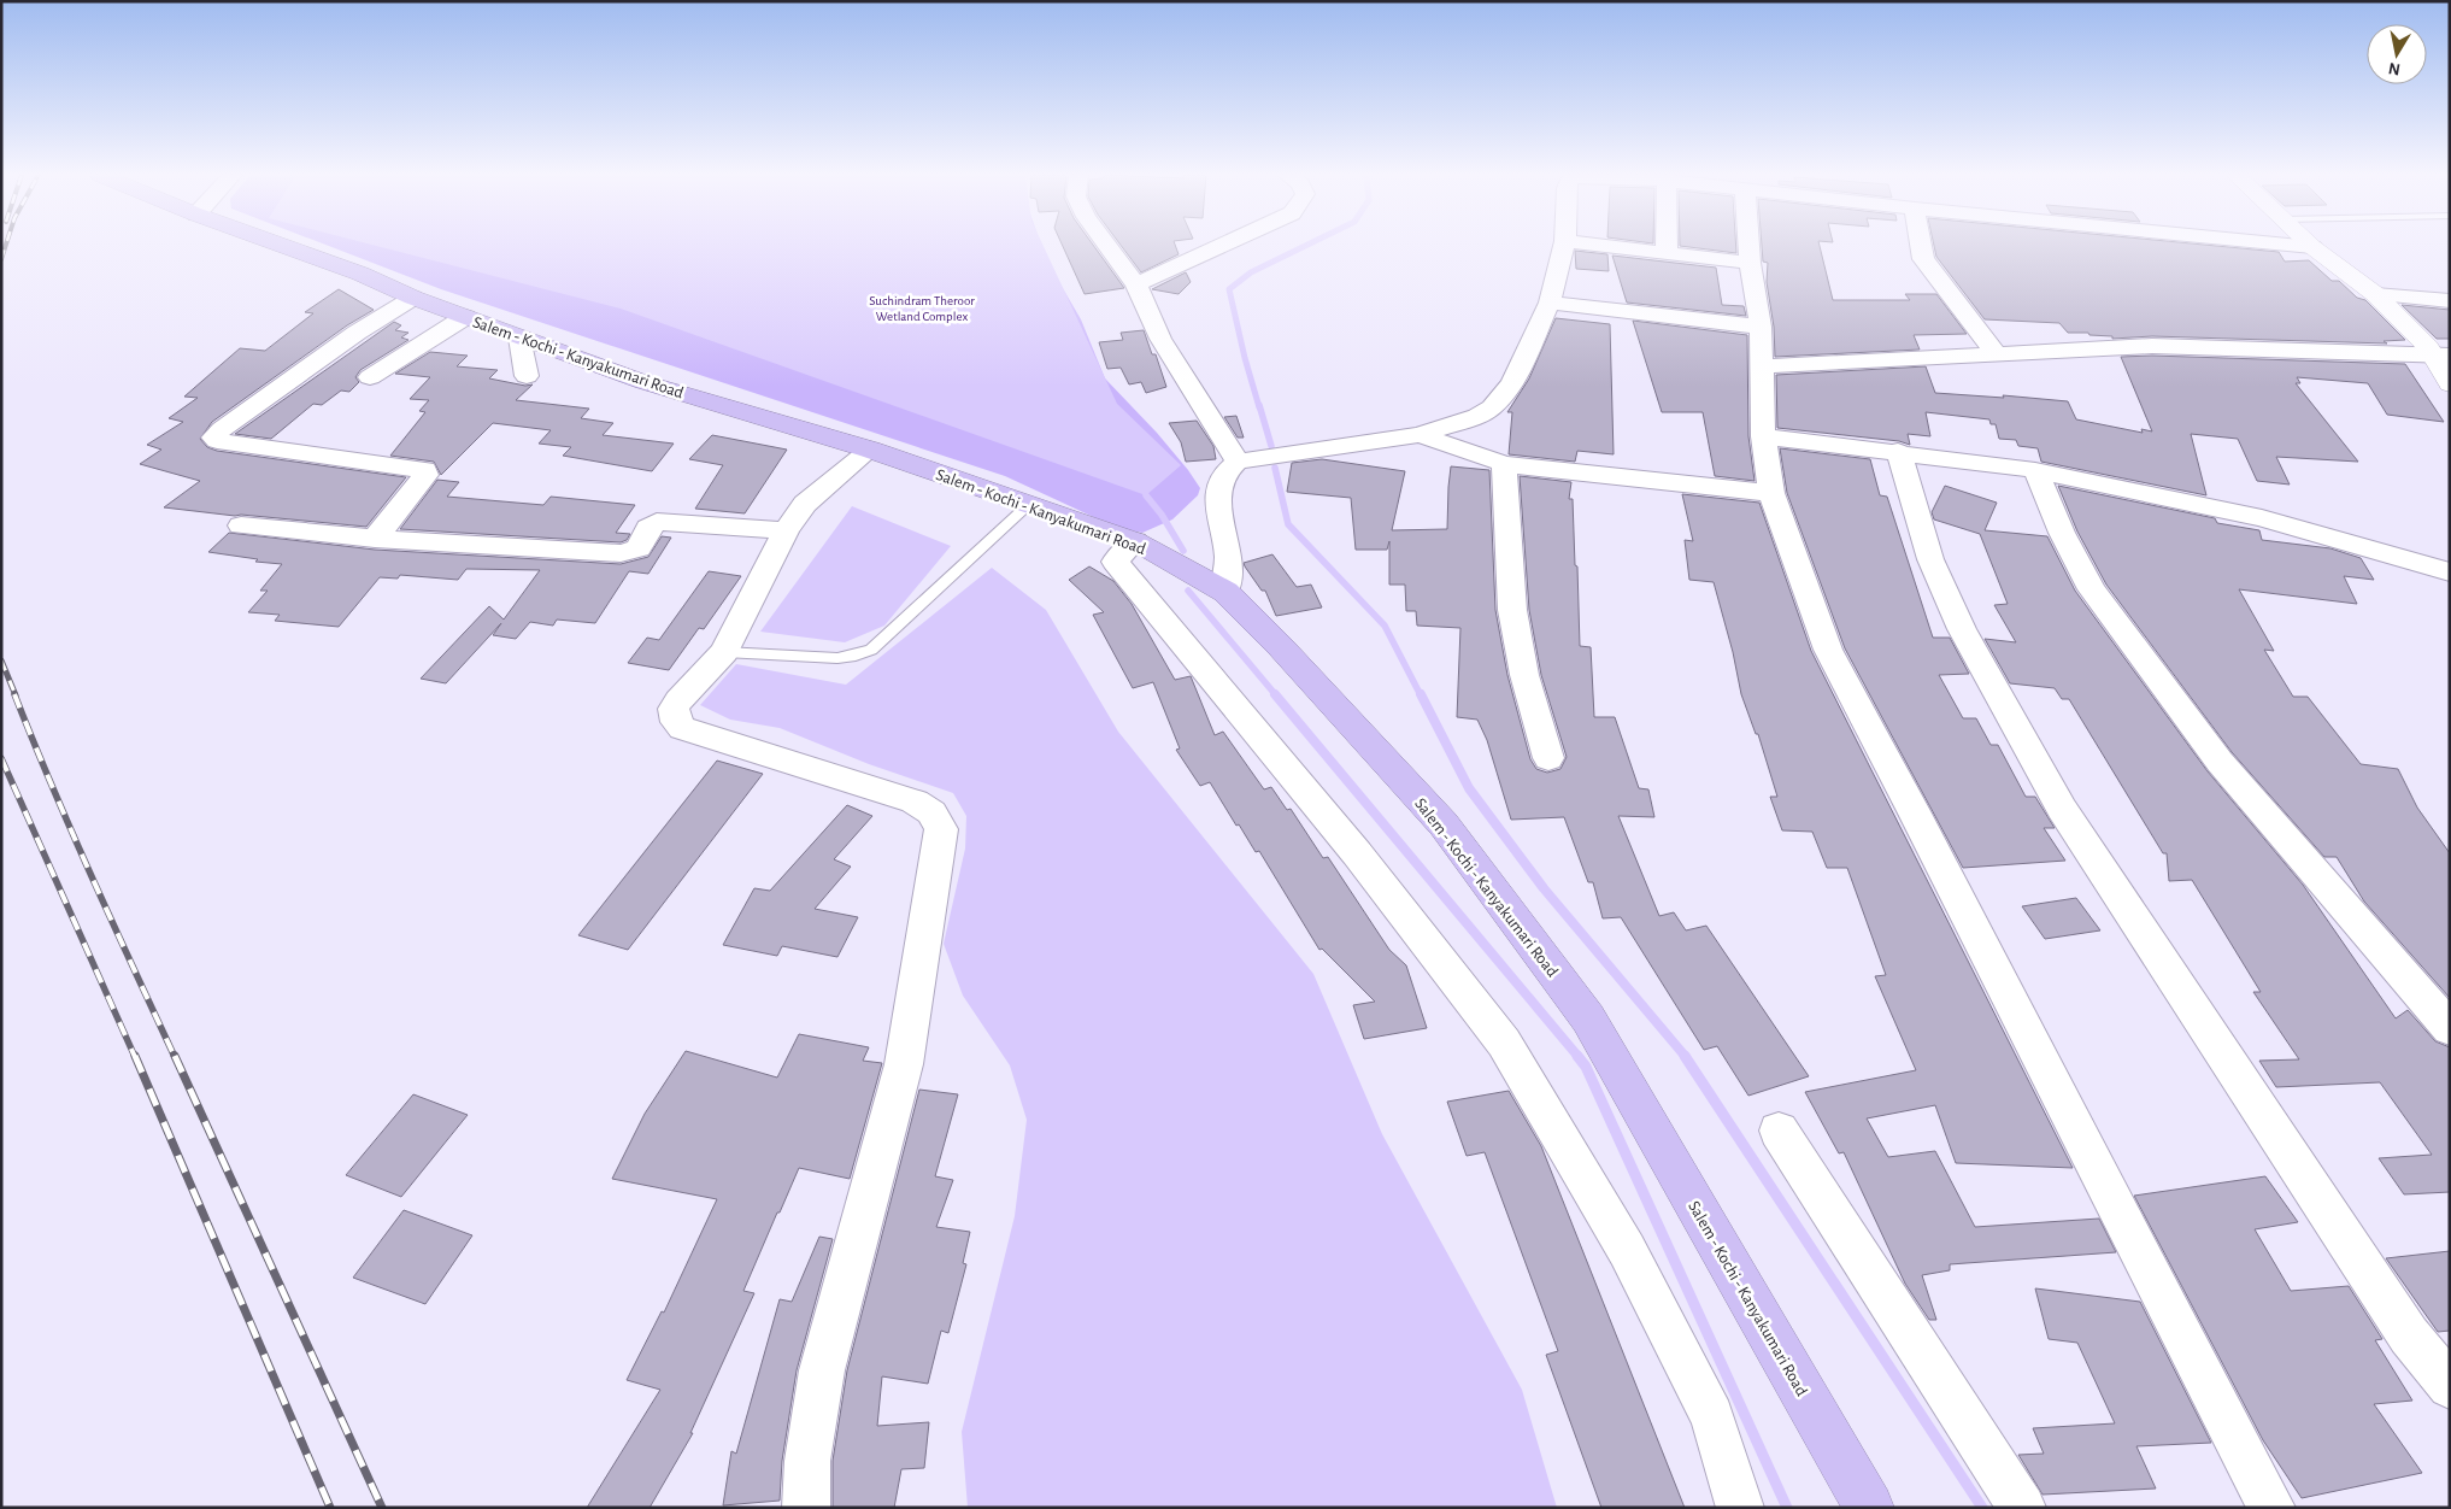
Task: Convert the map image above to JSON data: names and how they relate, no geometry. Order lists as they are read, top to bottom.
{
  "streets": {
    "highway": ["Salem - Kochi - Kanyakumari Road"]
  },
  "parks": ["Suchindram Theroor Wetland Complex"],
  "north": "bottom"
}
